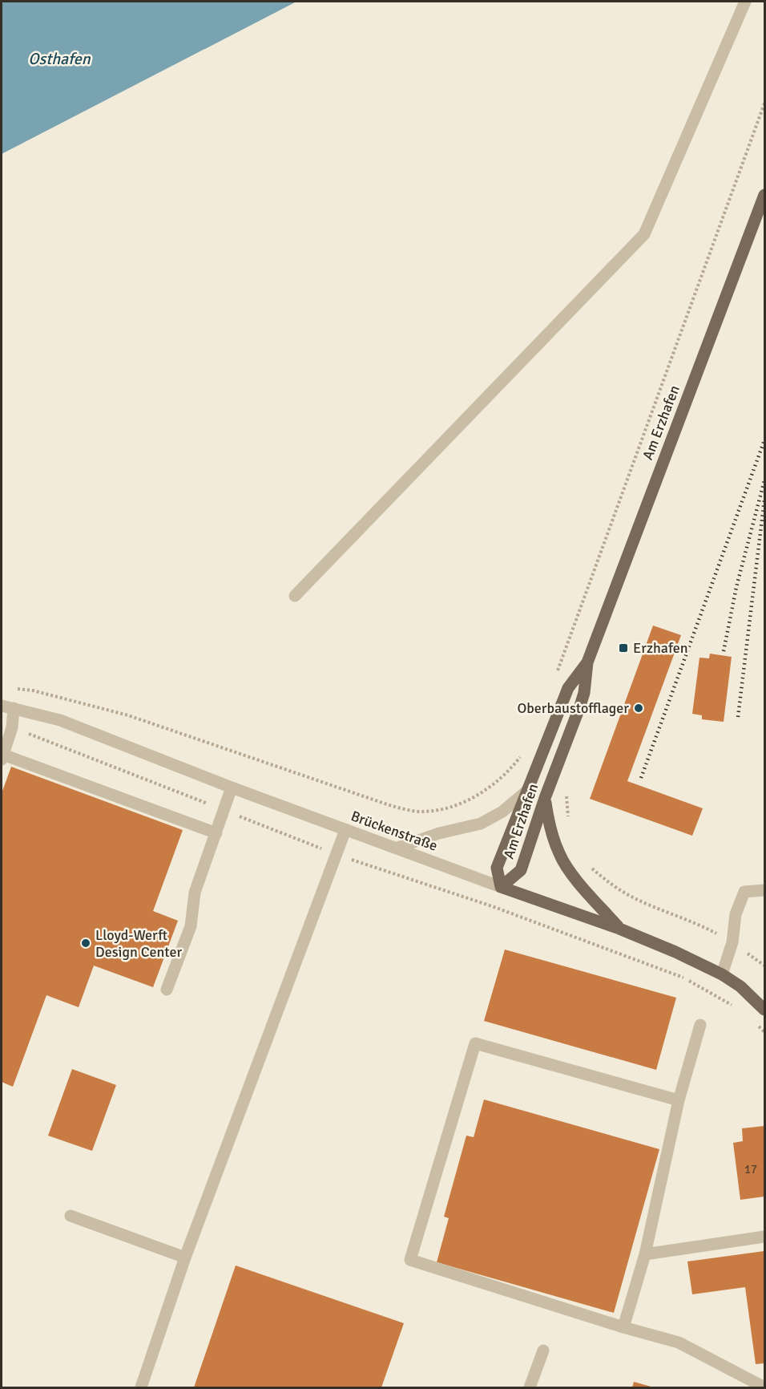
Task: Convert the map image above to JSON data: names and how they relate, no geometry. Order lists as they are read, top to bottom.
{
  "streets": {
    "main road": ["Am Erzhafen", "Brückenstraße"]
  },
  "crossings": [
    ["Am Erzhafen", "Brückenstraße"]
  ],
  "water": ["Osthafen"],
  "places": {
    "transit": ["Erzhafen"],
    "other": ["Oberbaustofflager", "Lloyd-Werft Design Center"]
  },
  "house_numbers": ["17"]
}
